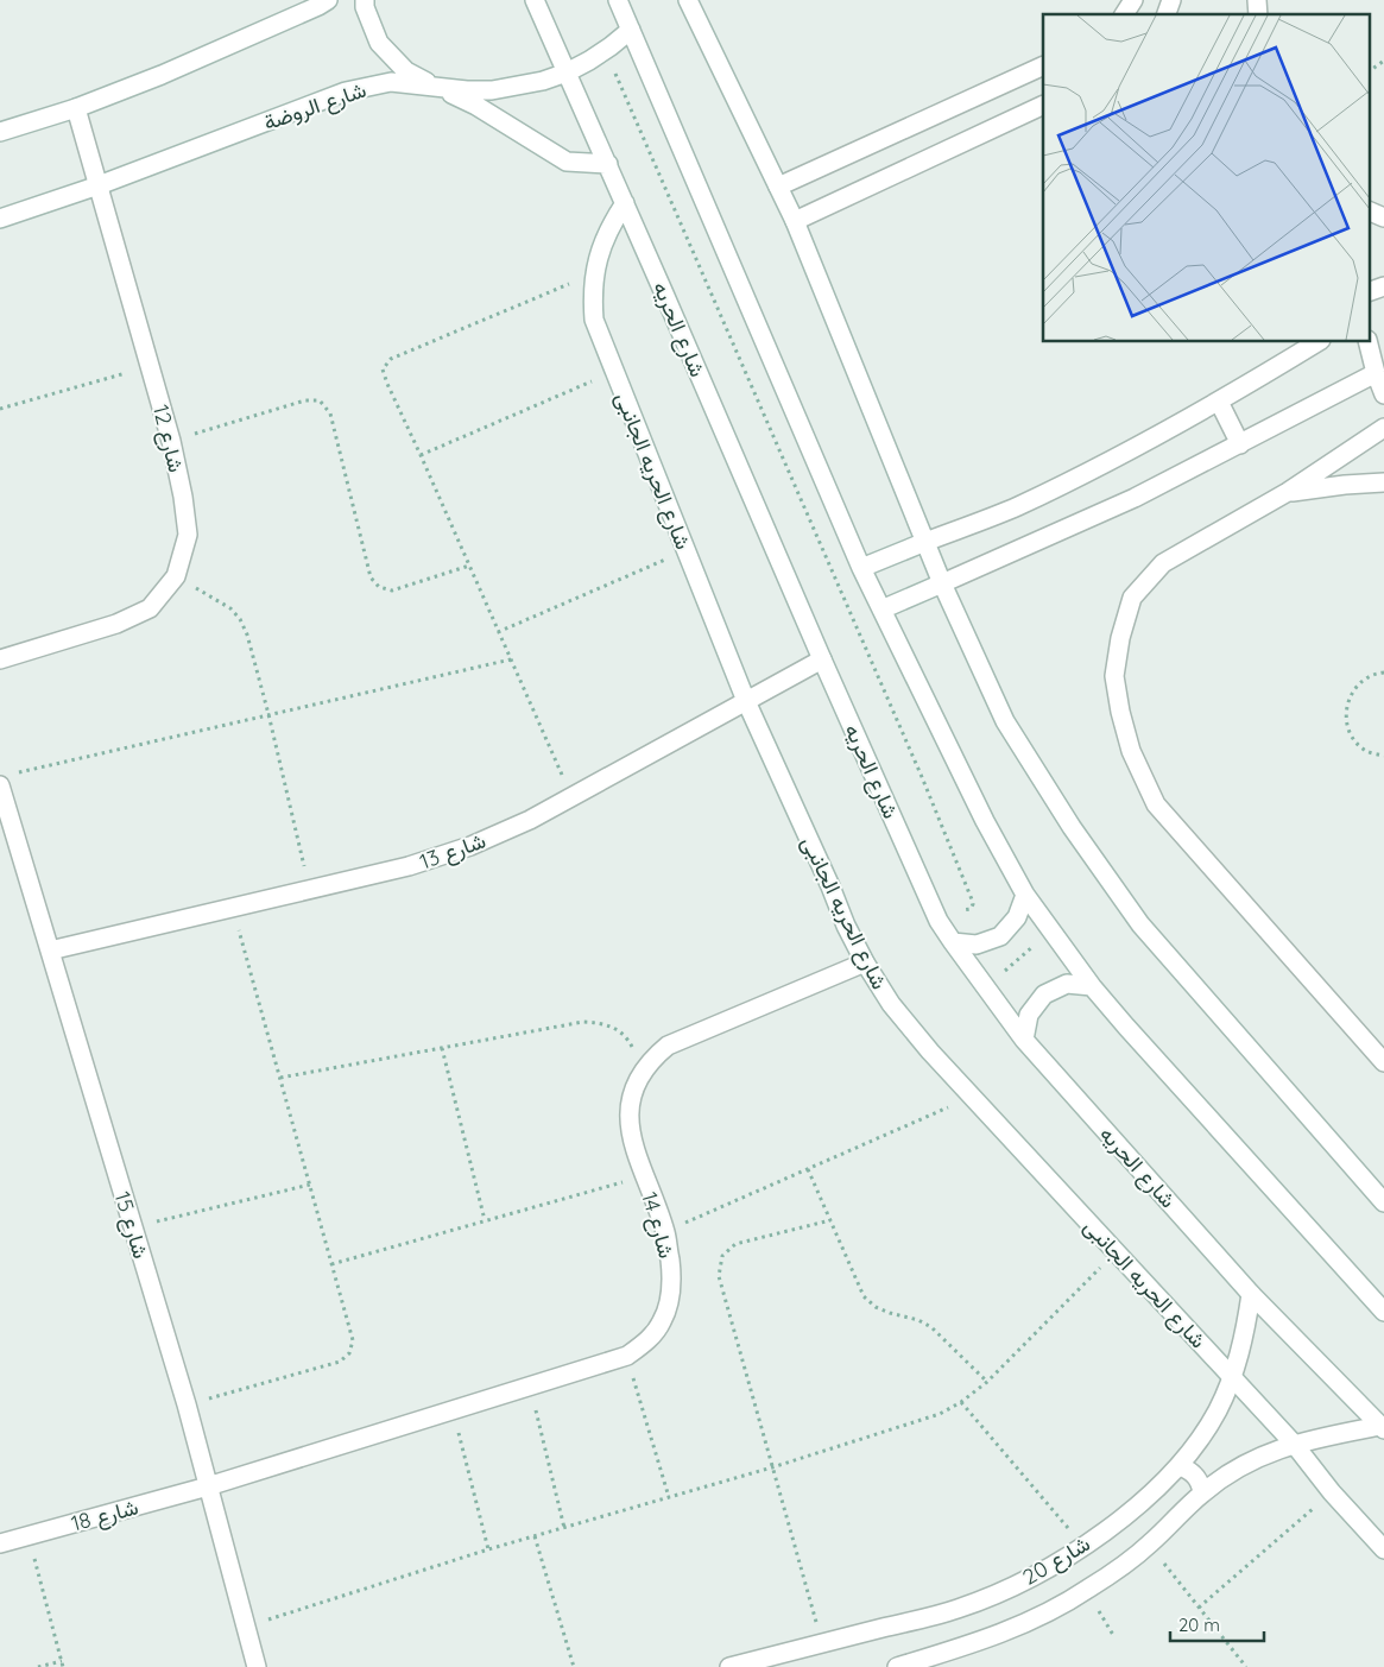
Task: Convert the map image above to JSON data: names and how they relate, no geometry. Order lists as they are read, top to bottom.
{
  "streets": {
    "street": [
      "شارع الروضة",
      "شارع الحريه",
      "شارع 12",
      "شارع الحريه الجانبى",
      "شارع 13",
      "شارع 15",
      "شارع 14",
      "شارع 18",
      "شارع 20"
    ]
  },
  "crossings": [
    ["شارع الروضة", "شارع الحريه"],
    ["شارع الروضة", "شارع 12"],
    ["شارع الحريه", "شارع الحريه الجانبى"],
    ["شارع الحريه", "شارع 13"],
    ["شارع الحريه", "شارع 20"],
    ["شارع الحريه الجانبى", "شارع 13"],
    ["شارع الحريه الجانبى", "شارع 14"],
    ["شارع الحريه الجانبى", "شارع 20"],
    ["شارع 13", "شارع 15"],
    ["شارع 15", "شارع 14"],
    ["شارع 15", "شارع 18"],
    ["شارع 14", "شارع 18"]
  ],
  "scale_bar": "20 m"
}
